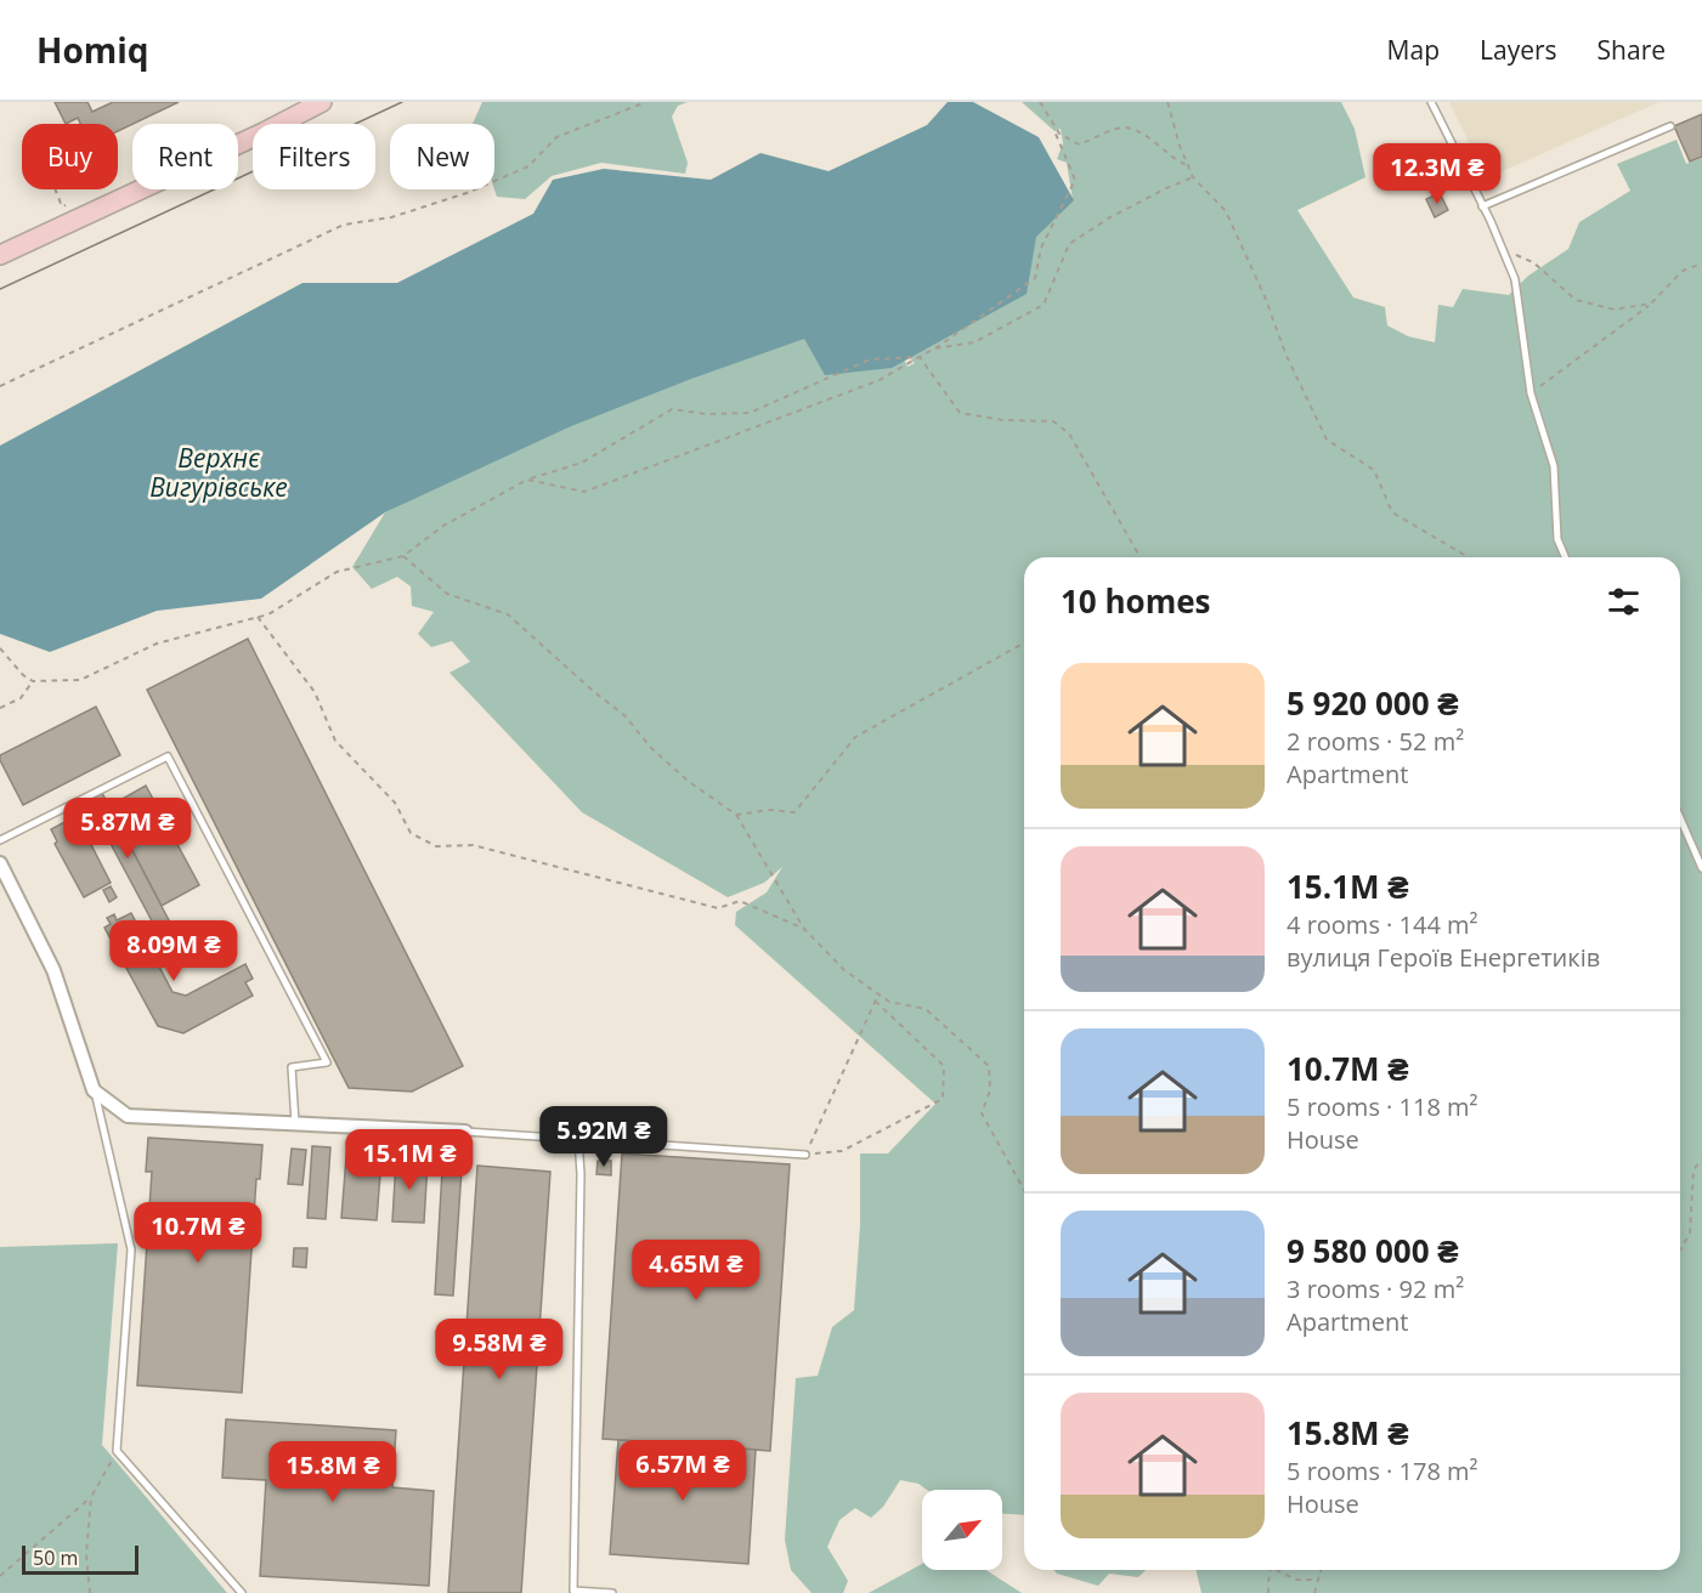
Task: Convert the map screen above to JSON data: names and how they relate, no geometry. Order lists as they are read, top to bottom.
{
  "water": ["Верхнє Вигурівське"],
  "scale_bar": "50 m",
  "north": "top right",
  "page": {
    "header": "Homiq",
    "nav": ["Map", "Layers", "Share"],
    "chip": [
      "Buy",
      "Rent",
      "Filters",
      "New"
    ],
    "price": [
      "12.3M ₴",
      "5.87M ₴",
      "8.09M ₴",
      "5.92M ₴",
      "15.1M ₴",
      "10.7M ₴",
      "4.65M ₴",
      "9.58M ₴",
      "6.57M ₴",
      "15.8M ₴"
    ],
    "heading": "10 homes",
    "list": [
      {
        "name": "5 920 000 ₴",
        "note": "2 rooms · 52 m² · Apartment"
      },
      {
        "name": "15.1M ₴",
        "note": "4 rooms · 144 m² · вулиця Героїв Енергетиків"
      },
      {
        "name": "10.7M ₴",
        "note": "5 rooms · 118 m² · House"
      },
      {
        "name": "9 580 000 ₴",
        "note": "3 rooms · 92 m² · Apartment"
      },
      {
        "name": "15.8M ₴",
        "note": "5 rooms · 178 m² · House"
      }
    ],
    "scale": "50 m"
  }
}
